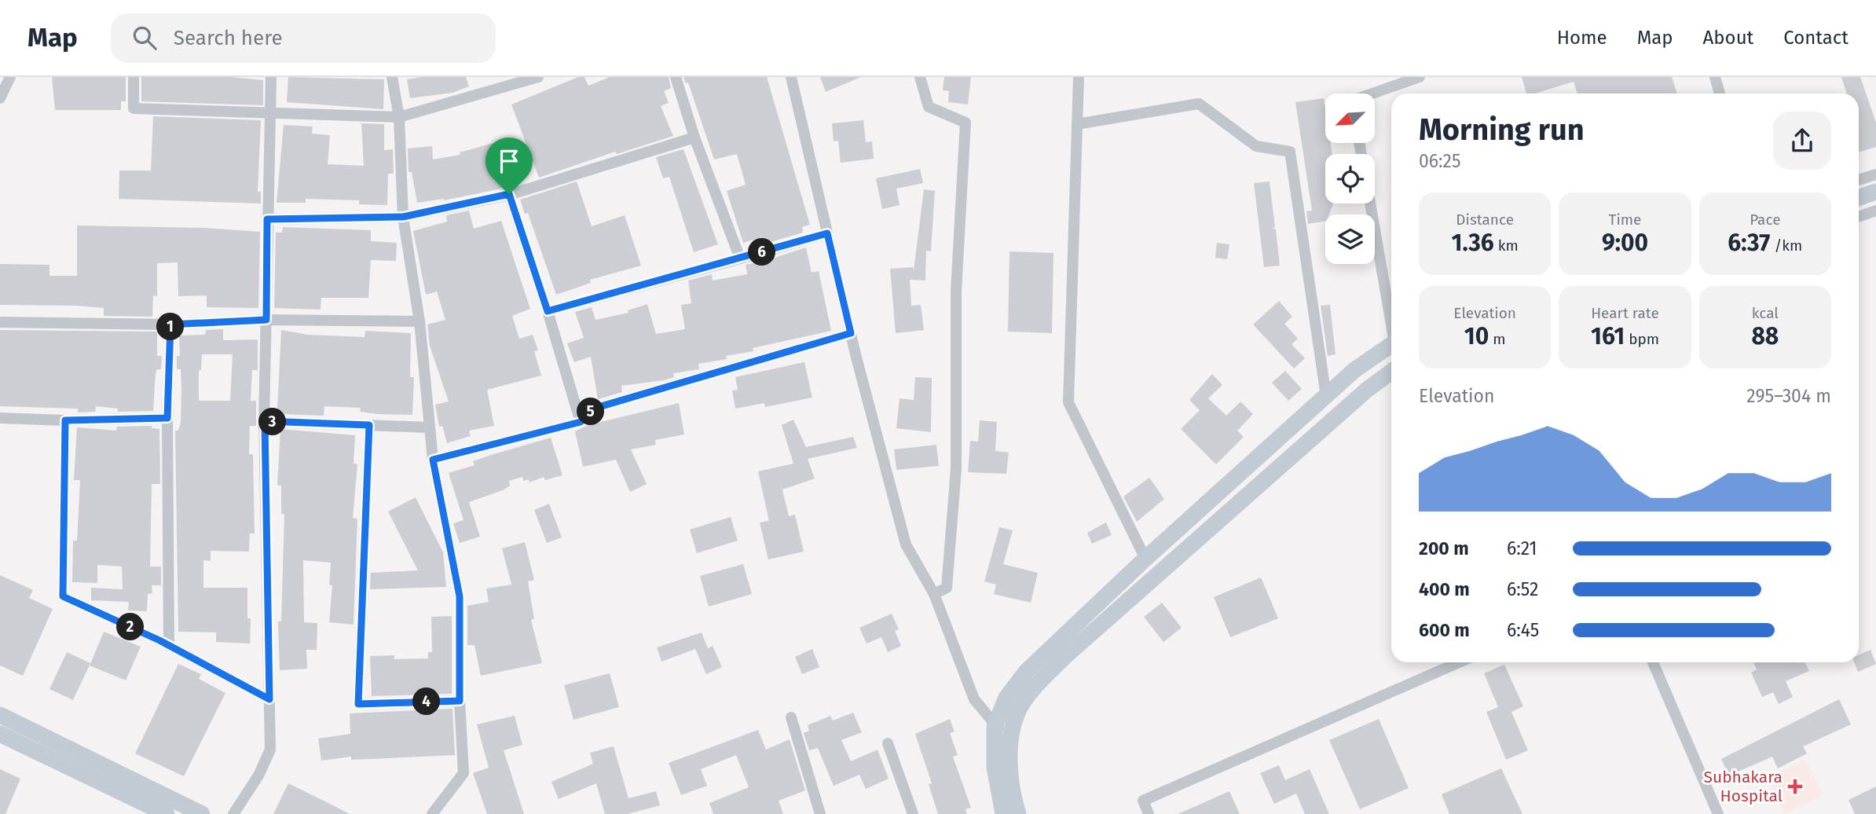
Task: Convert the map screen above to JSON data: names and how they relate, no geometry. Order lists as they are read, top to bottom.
{
  "places": {
    "health": ["Subhakara Hospital"]
  },
  "north": "bottom left",
  "page": {
    "header": "Map",
    "search": "Search here",
    "nav": [
      "Home",
      "Map",
      "About",
      "Contact"
    ],
    "heading": ["Morning run", "06:25"],
    "stats": [
      ["Distance", "1.36 km"],
      ["Time", "9:00"],
      ["Pace", "6:37 /km"],
      ["Elevation", "10 m"],
      ["Heart rate", "161 bpm"],
      ["kcal", "88"]
    ],
    "pins": [
      "6",
      "1",
      "5",
      "3",
      "2",
      "4"
    ],
    "chart": ["Elevation", "295–304 m"],
    "list": [
      {
        "name": "200 m",
        "note": "6:21"
      },
      {
        "name": "400 m",
        "note": "6:52"
      },
      {
        "name": "600 m",
        "note": "6:45"
      }
    ]
  }
}
